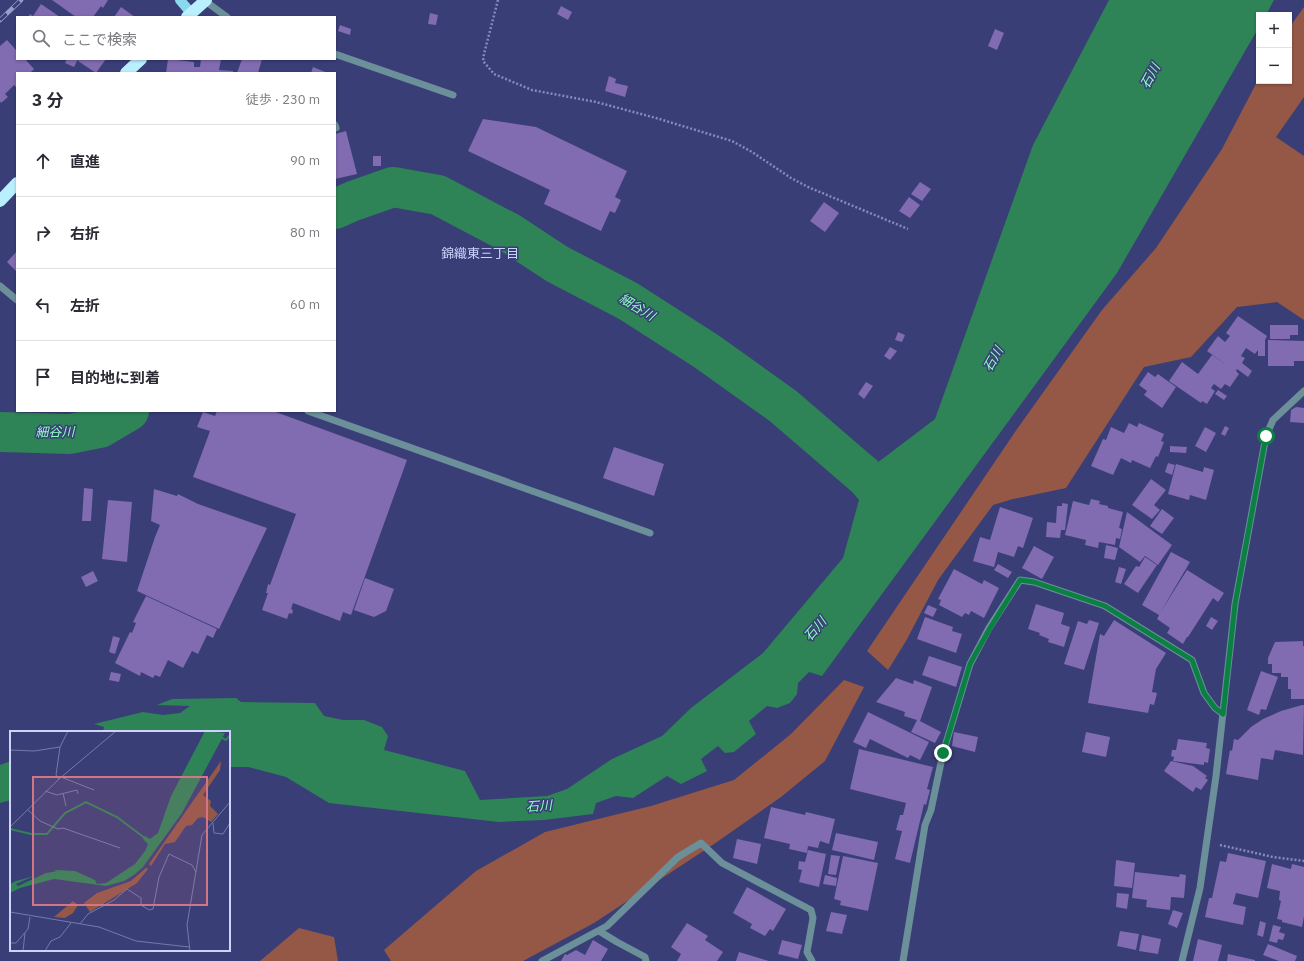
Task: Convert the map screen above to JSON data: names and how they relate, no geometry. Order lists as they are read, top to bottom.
{
  "districts": ["錦織東三丁目"],
  "water": ["石川", "細谷川"],
  "page": {
    "map_buttons": ["+", "−"],
    "search": "ここで検索",
    "heading": ["3 分", "徒歩 · 230 m"],
    "list": [
      ["直進", "90 m"],
      ["右折", "80 m"],
      ["左折", "60 m"],
      "目的地に到着"
    ]
  }
}
